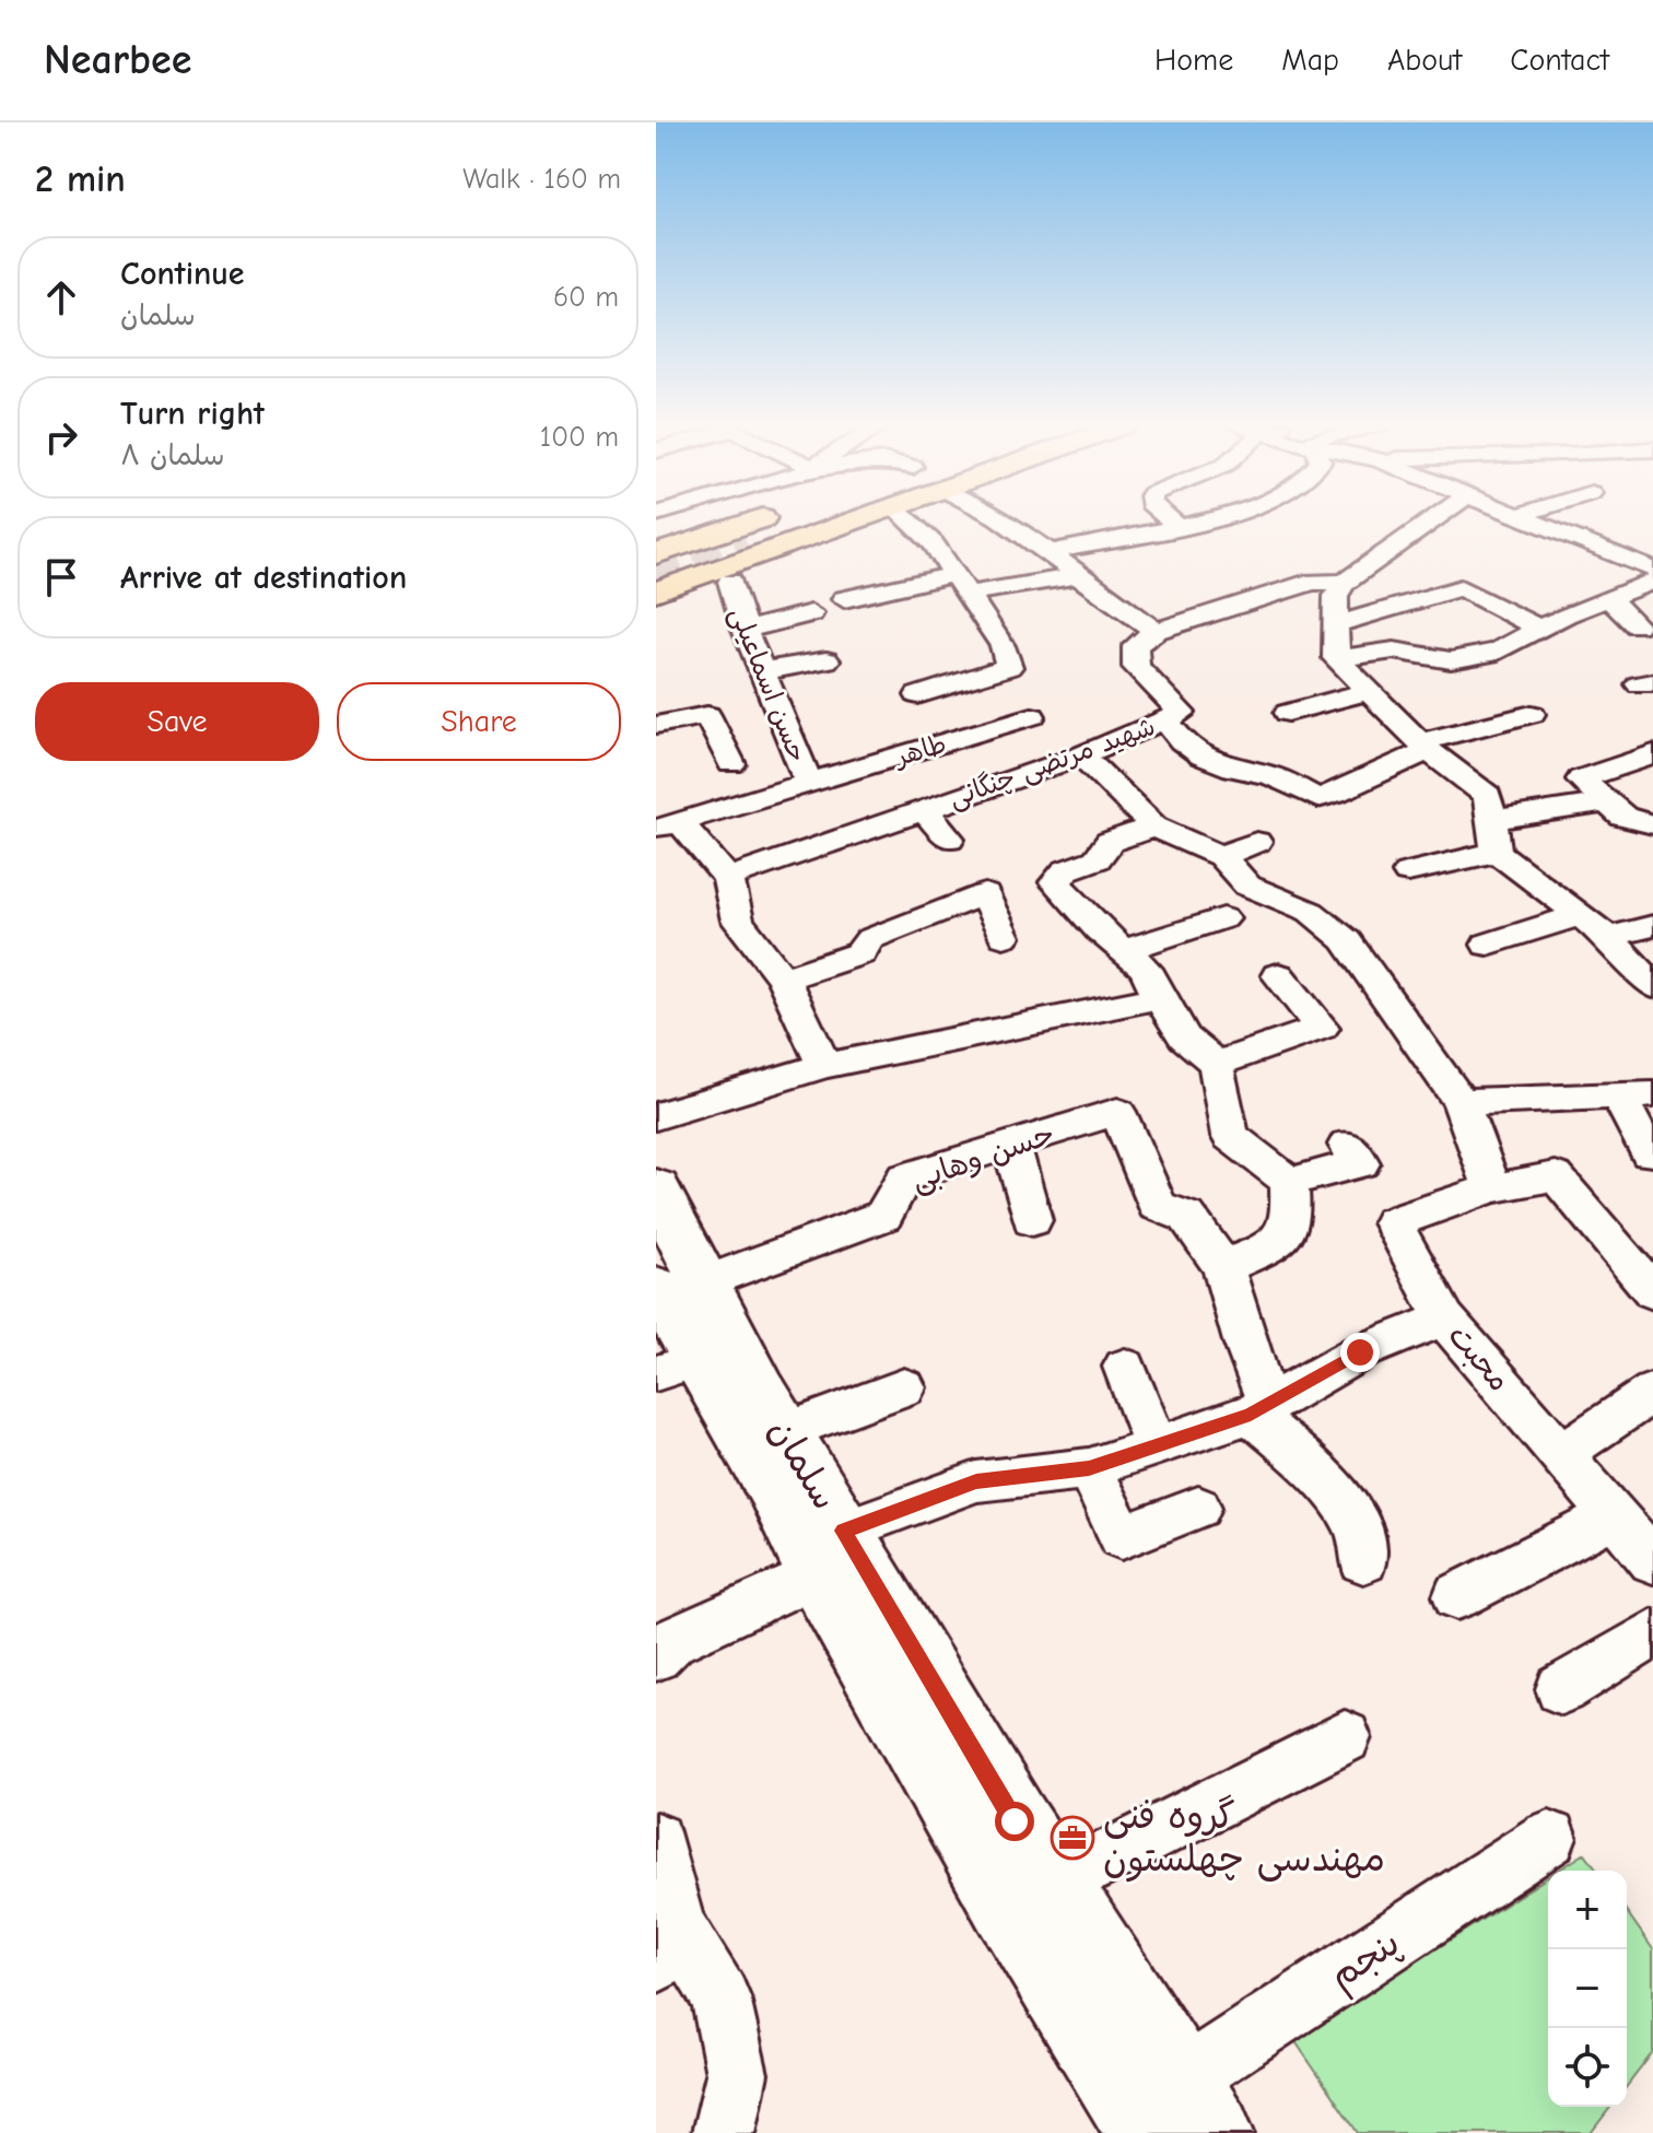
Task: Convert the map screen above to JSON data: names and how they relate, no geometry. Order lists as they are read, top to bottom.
{
  "streets": {
    "main road": ["سلمان"],
    "street": [
      "حسن اسماعیلی",
      "طاهر",
      "شهید مرتضی چنگانی",
      "حسن وهابی",
      "محبت",
      "پنجم"
    ]
  },
  "crossings": [
    ["حسن اسماعیلی", "طاهر"],
    ["حسن وهابی", "سلمان"],
    ["سلمان", "پنجم"]
  ],
  "places": {
    "office": ["گروه فنی مهندسی چهلستون"]
  },
  "page": {
    "header": "Nearbee",
    "nav": [
      "Home",
      "Map",
      "About",
      "Contact"
    ],
    "heading": ["2 min", "Walk · 160 m"],
    "list": [
      ["Continue", "سلمان", "60 m"],
      ["Turn right", "سلمان ۸", "100 m"],
      "Arrive at destination"
    ],
    "buttons": ["Save", "Share"],
    "map_buttons": ["+", "−"]
  }
}
